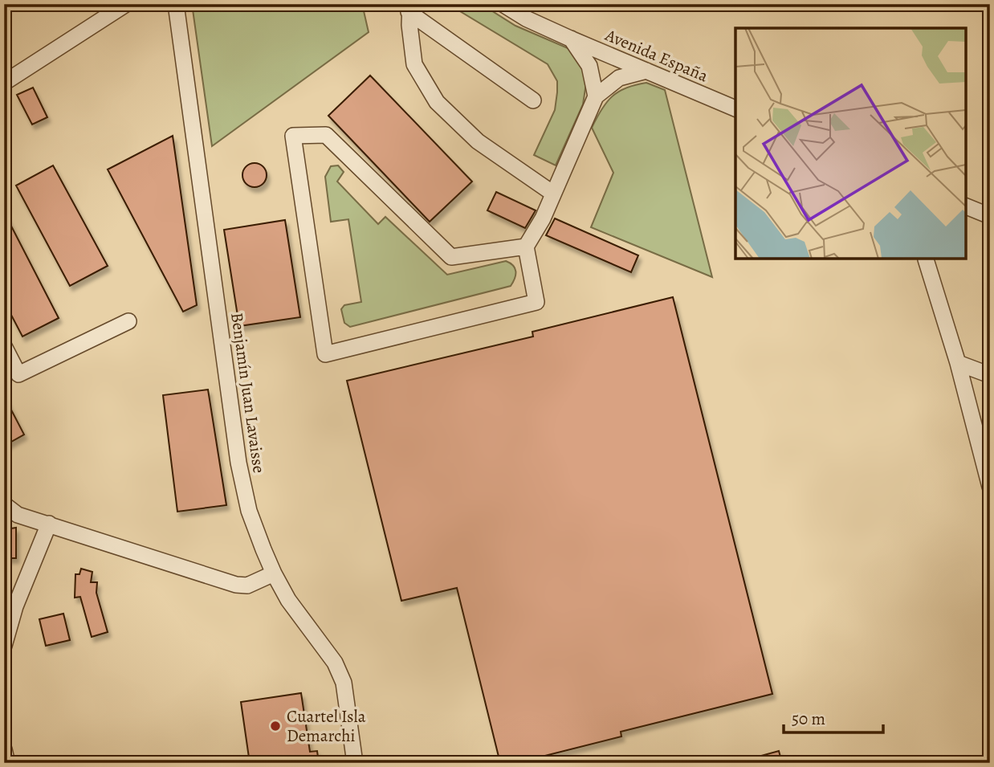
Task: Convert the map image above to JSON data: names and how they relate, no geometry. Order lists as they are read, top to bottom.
{
  "streets": {
    "street": ["Avenida España", "Benjamín Juan Lavaisse"]
  },
  "places": ["Cuartel Isla Demarchi"],
  "scale_bar": "50 m"
}
